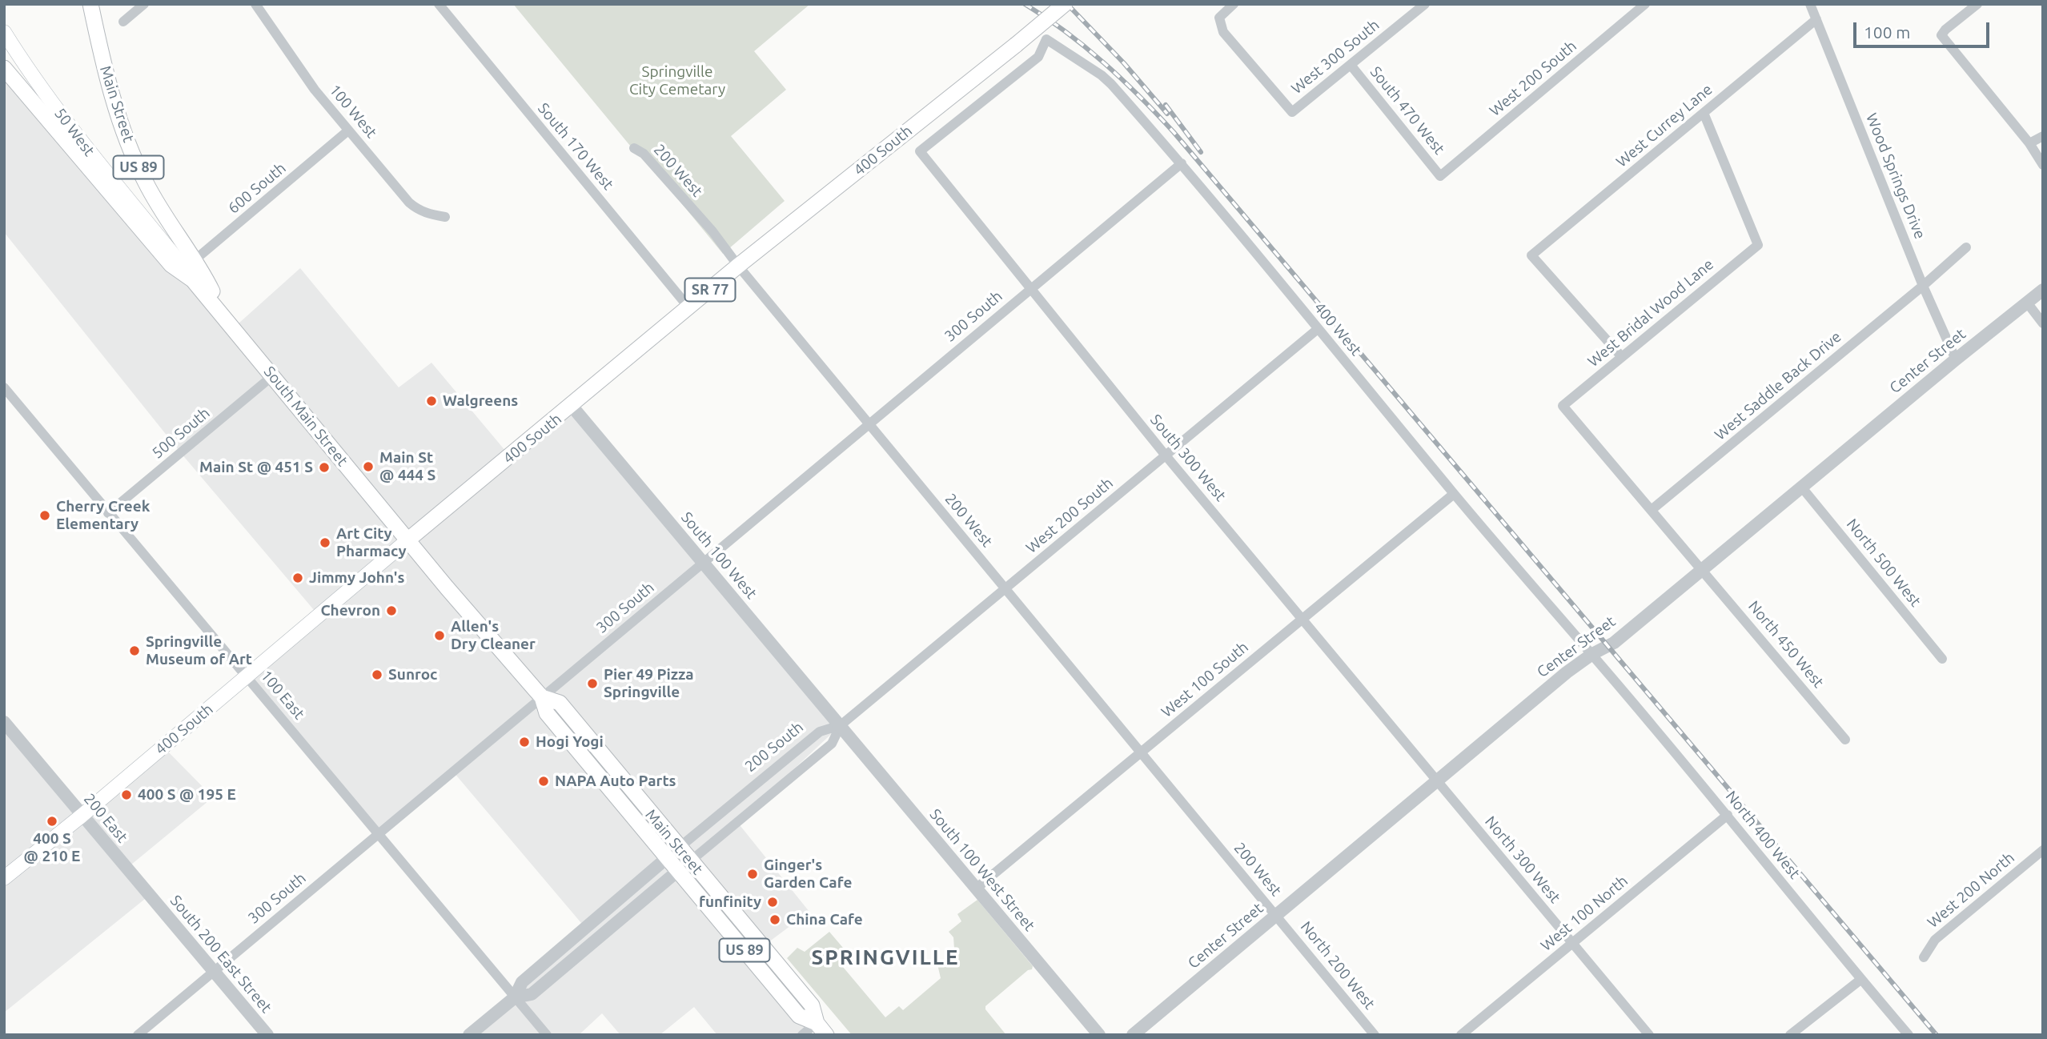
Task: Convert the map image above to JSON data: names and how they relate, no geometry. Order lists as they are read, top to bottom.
{
  "streets": {
    "main road": [
      "Main Street",
      "50 West",
      "400 South",
      "US 89",
      "SR 77",
      "South Main Street"
    ],
    "street": [
      "West 300 South",
      "West 200 South",
      "South 470 West",
      "100 West",
      "West Currey Lane",
      "South 170 West",
      "200 West",
      "Wood Springs Drive",
      "600 South",
      "West Bridal Wood Lane",
      "300 South",
      "400 West",
      "Center Street",
      "West Saddle Back Drive",
      "500 South",
      "South 300 West",
      "South 100 West",
      "North 500 West",
      "North 450 West",
      "West 100 South",
      "100 East",
      "200 South",
      "200 East",
      "North 400 West",
      "North 300 West",
      "South 100 West Street",
      "West 200 North",
      "West 100 North",
      "South 200 East Street",
      "North 200 West"
    ]
  },
  "crossings": [
    ["West 300 South", "South 470 West"],
    ["West 200 South", "South 470 West"],
    ["West 200 South", "200 West"],
    ["West 200 South", "400 West"],
    ["West 200 South", "South 300 West"],
    ["West 200 South", "South 100 West"],
    ["West 200 South", "200 South"],
    ["West 200 South", "South 100 West Street"],
    ["Main Street", "50 West"],
    ["Main Street", "400 South"],
    ["Main Street", "600 South"],
    ["Main Street", "300 South"],
    ["Main Street", "South Main Street"],
    ["Main Street", "200 South"],
    ["100 West", "600 South"],
    ["West Currey Lane", "Wood Springs Drive"],
    ["West Currey Lane", "West Bridal Wood Lane"],
    ["50 West", "600 South"],
    ["South 170 West", "400 South"],
    ["400 South", "200 West"],
    ["400 South", "400 West"],
    ["400 South", "South 300 West"],
    ["400 South", "South 100 West"],
    ["400 South", "100 East"],
    ["400 South", "200 East"],
    ["200 West", "300 South"],
    ["200 West", "Center Street"],
    ["200 West", "West 100 South"],
    ["200 West", "North 200 West"],
    ["Wood Springs Drive", "Center Street"],
    ["Wood Springs Drive", "West Saddle Back Drive"],
    ["West Bridal Wood Lane", "North 450 West"],
    ["300 South", "400 West"],
    ["300 South", "South 300 West"],
    ["300 South", "South 100 West"],
    ["300 South", "100 East"],
    ["300 South", "South 200 East Street"],
    ["400 West", "Center Street"],
    ["400 West", "West 100 South"],
    ["400 West", "North 400 West"],
    ["Center Street", "South 300 West"],
    ["Center Street", "North 500 West"],
    ["Center Street", "North 450 West"],
    ["Center Street", "North 400 West"],
    ["Center Street", "North 300 West"],
    ["Center Street", "North 200 West"],
    ["West Saddle Back Drive", "North 450 West"],
    ["South Main Street", "500 South"],
    ["500 South", "100 East"],
    ["South 300 West", "West 100 South"],
    ["South 300 West", "North 300 West"],
    ["South 100 West", "200 South"],
    ["South 100 West", "South 100 West Street"],
    ["West 100 South", "South 100 West Street"],
    ["100 East", "200 South"],
    ["200 South", "South 100 West Street"],
    ["200 East", "South 200 East Street"],
    ["North 400 West", "West 100 North"],
    ["North 300 West", "West 100 North"]
  ],
  "districts": ["SPRINGVILLE"],
  "parks": ["Springville City Cemetary"],
  "places": [
    "Walgreens",
    "Main St @ 444 S",
    "Main St @ 451 S",
    "Cherry Creek Elementary",
    "Art City Pharmacy",
    "Jimmy John's",
    "Chevron",
    "Allen's Dry Cleaner",
    "Springville Museum of Art",
    "Sunroc",
    "Pier 49 Pizza Springville",
    "Hogi Yogi",
    "NAPA Auto Parts",
    "400 S @ 195 E",
    "400 S @ 210 E",
    "Ginger's Garden Cafe",
    "funfinity",
    "China Cafe"
  ],
  "scale_bar": "100 m"
}
